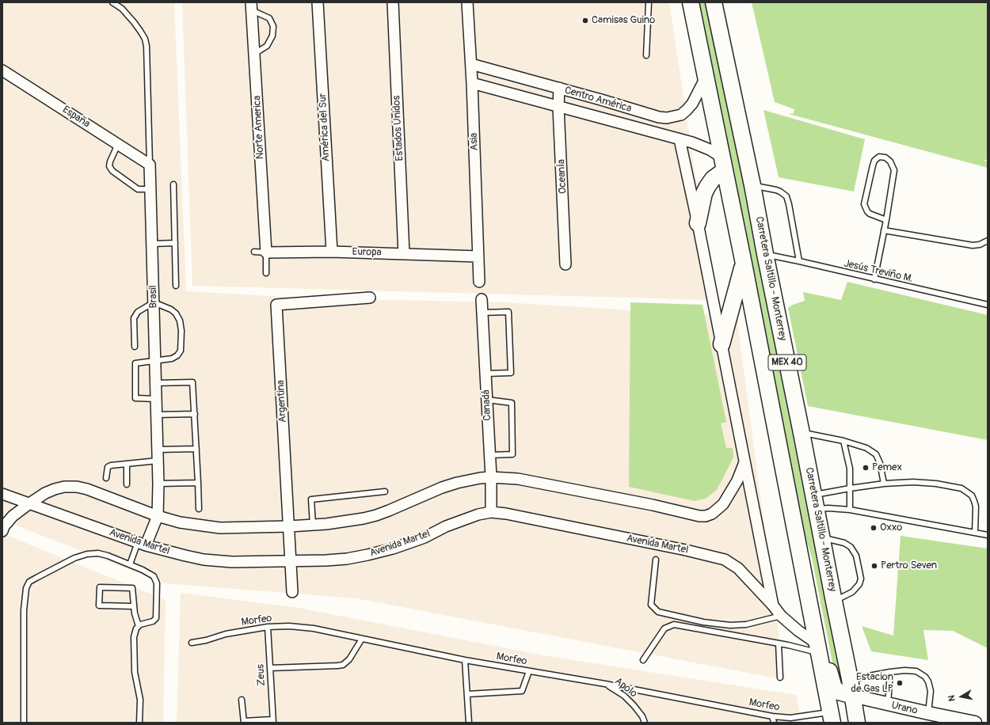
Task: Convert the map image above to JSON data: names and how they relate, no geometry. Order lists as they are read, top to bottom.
{
  "streets": {
    "main road": ["Carretera Saltillo - Monterrey", "MEX 40"],
    "street": [
      "Centro América",
      "España",
      "Norte America",
      "América del Sur",
      "Estados Unidos",
      "Asia",
      "Oceanía",
      "Europa",
      "Brasil",
      "Argentina",
      "Canadá",
      "Avenida Martel",
      "Urano"
    ],
    "lane": [
      "Jesús Treviño M.",
      "Morfeo",
      "Zeus",
      "Apolo"
    ]
  },
  "crossings": [
    ["Centro América", "Asia"],
    ["Centro América", "Oceanía"],
    ["Centro América", "MEX 40"],
    ["España", "Brasil"],
    ["Norte America", "Europa"],
    ["América del Sur", "Europa"],
    ["Estados Unidos", "Europa"],
    ["Asia", "Europa"],
    ["Jesús Treviño M.", "Carretera Saltillo - Monterrey"],
    ["Carretera Saltillo - Monterrey", "Urano"],
    ["Brasil", "Avenida Martel"],
    ["MEX 40", "Avenida Martel"],
    ["Argentina", "Avenida Martel"],
    ["Canadá", "Avenida Martel"],
    ["Morfeo", "Zeus"],
    ["Morfeo", "Apolo"]
  ],
  "places": [
    "Camisas Guino",
    "Pemex",
    "Oxxo",
    "Pertro Seven",
    "Estacion de Gas LP"
  ],
  "north": "left"
}
